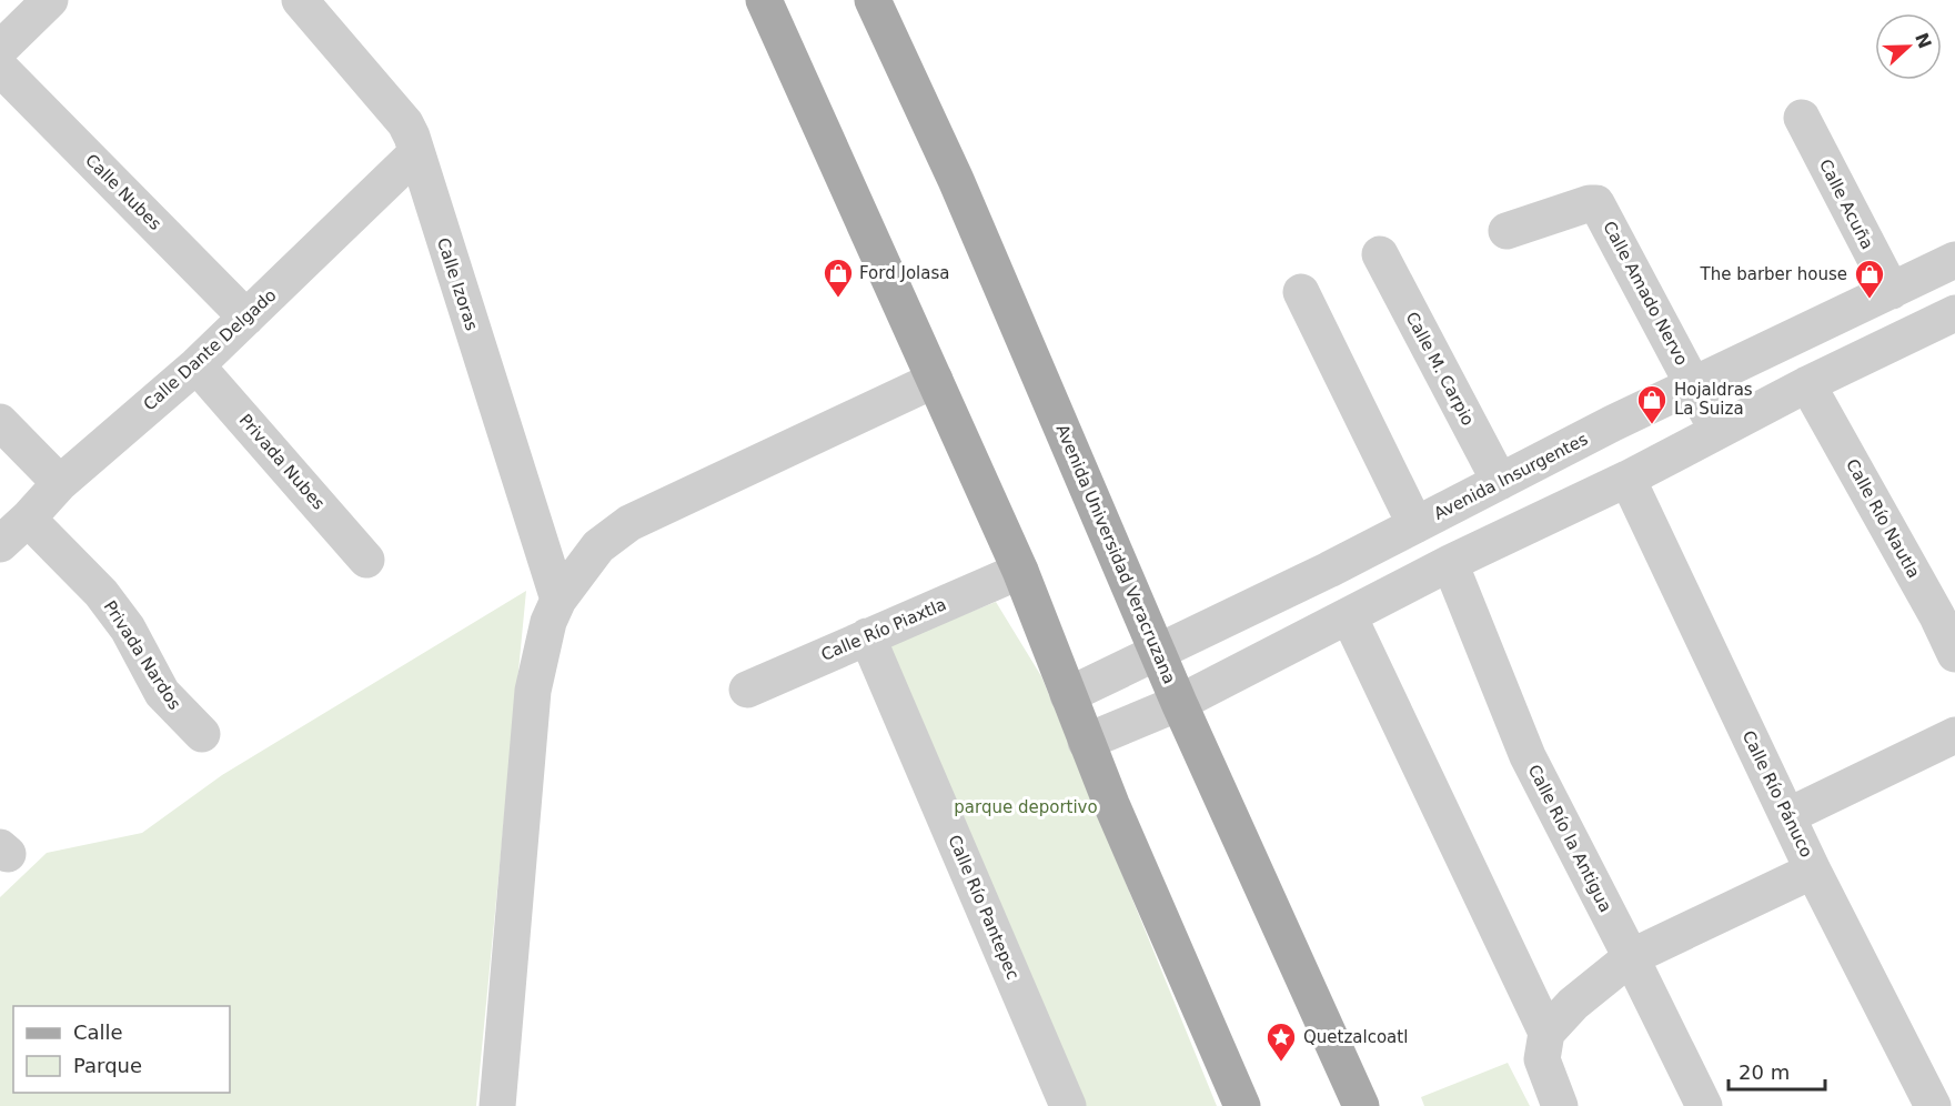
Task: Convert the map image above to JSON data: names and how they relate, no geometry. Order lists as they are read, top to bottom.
{
  "streets": {
    "main road": ["Avenida Universidad Veracruzana"],
    "street": [
      "Calle Nubes",
      "Calle Acuña",
      "Calle Izoras",
      "Calle Amado Nervo",
      "Calle Dante Delgado",
      "Calle M. Carpio",
      "Privada Nubes",
      "Avenida Insurgentes",
      "Calle Río Nautla",
      "Calle Río Piaxtla",
      "Privada Nardos",
      "Calle Río Pánuco",
      "Calle Río la Antigua",
      "Calle Río Pantepec"
    ]
  },
  "crossings": [
    ["Calle Nubes", "Calle Dante Delgado"],
    ["Calle Acuña", "Avenida Insurgentes"],
    ["Calle Izoras", "Calle Dante Delgado"],
    ["Calle Amado Nervo", "Avenida Insurgentes"],
    ["Calle Dante Delgado", "Privada Nubes"],
    ["Calle Dante Delgado", "Privada Nardos"],
    ["Calle M. Carpio", "Avenida Insurgentes"],
    ["Avenida Insurgentes", "Avenida Universidad Veracruzana"],
    ["Calle Río Piaxtla", "Calle Río Pantepec"]
  ],
  "parks": ["parque deportivo"],
  "places": {
    "shop": ["Ford Jolasa", "The barber house", "Hojaldras La Suiza"],
    "place": ["Quetzalcoatl"]
  },
  "legend": ["Calle", "Parque"],
  "scale_bar": "20 m",
  "north": "right"
}
